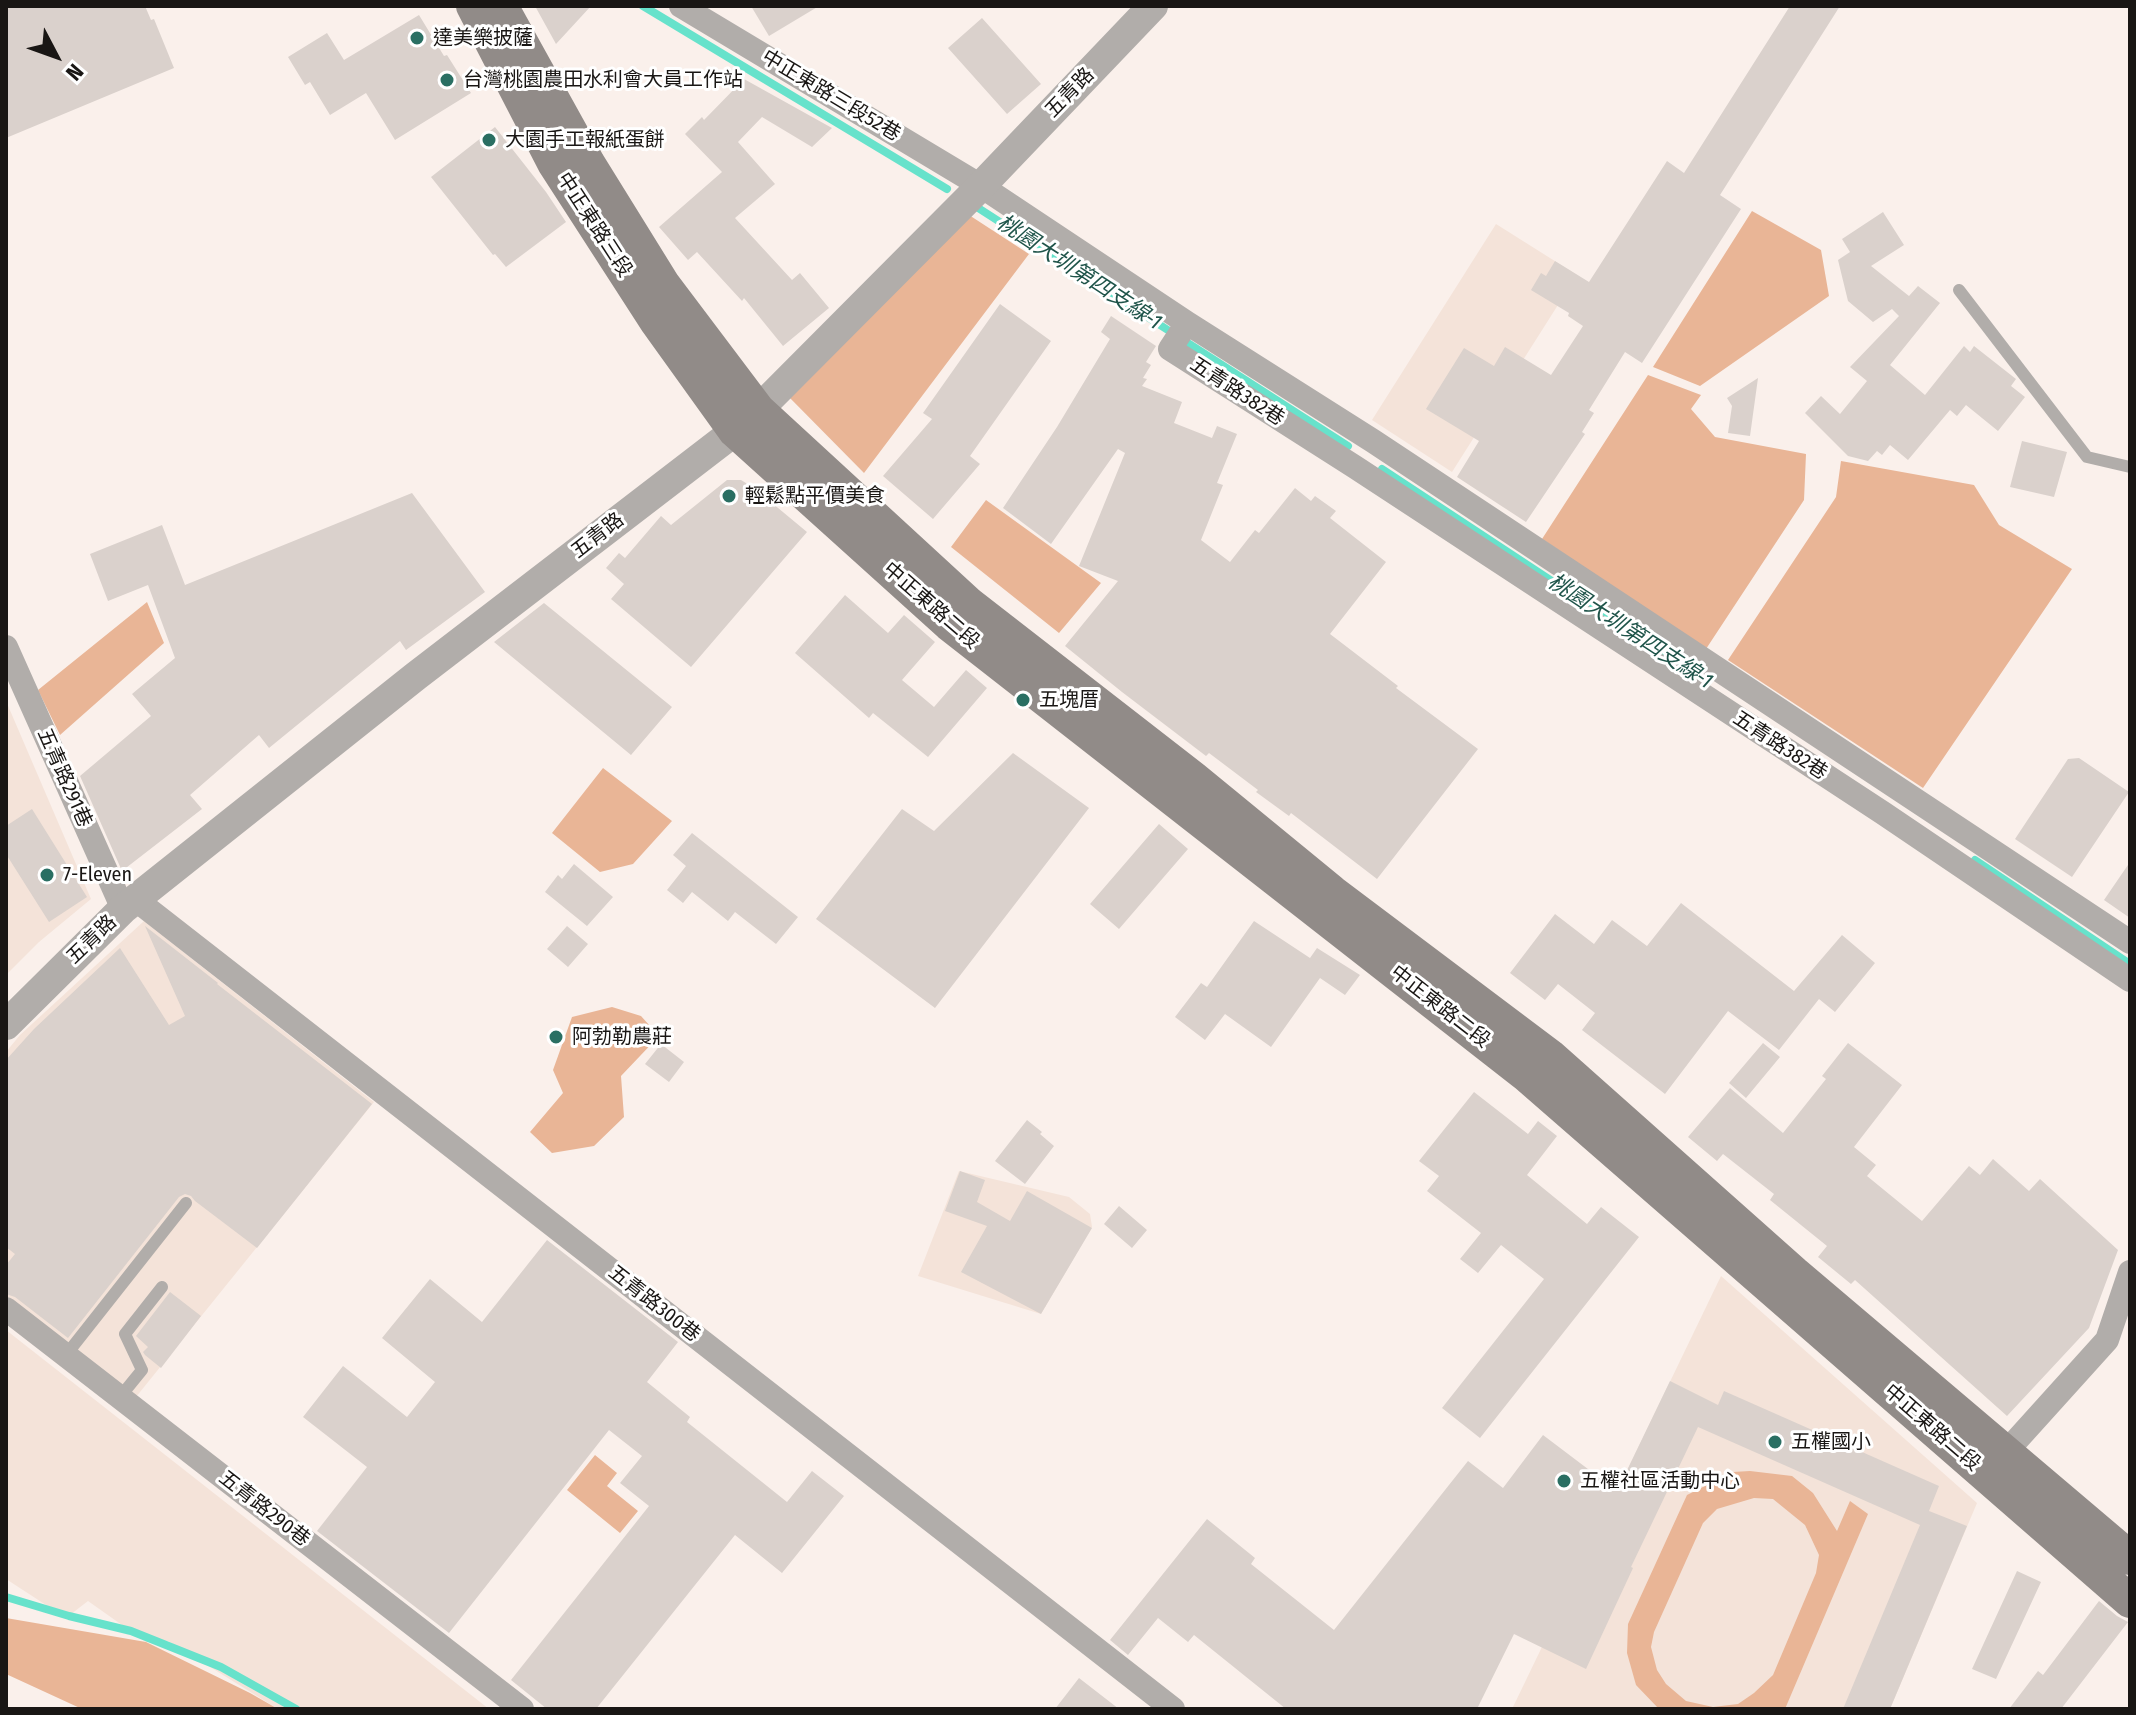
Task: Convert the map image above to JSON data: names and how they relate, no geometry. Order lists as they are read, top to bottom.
{
  "streets": {
    "main road": ["中正東路三段", "中正東路二段"],
    "street": [
      "五青路",
      "中正東路三段52巷",
      "五青路382巷",
      "五青路291巷",
      "五青路300巷",
      "五青路290巷"
    ]
  },
  "crossings": [
    ["五青路", "中正東路三段52巷"],
    ["五青路", "中正東路三段"],
    ["五青路", "五青路382巷"],
    ["五青路", "中正東路二段"],
    ["五青路", "五青路291巷"],
    ["五青路", "五青路300巷"],
    ["中正東路三段52巷", "五青路382巷"],
    ["中正東路三段", "中正東路二段"],
    ["五青路291巷", "五青路300巷"]
  ],
  "water": ["桃園大圳第四支線-1"],
  "places": [
    "達美樂披薩",
    "台灣桃園農田水利會大員工作站",
    "大園手工報紙蛋餅",
    "輕鬆點平價美食",
    "五塊厝",
    "7-Eleven",
    "阿勃勒農莊",
    "五權國小",
    "五權社區活動中心"
  ],
  "north": "bottom right"
}
